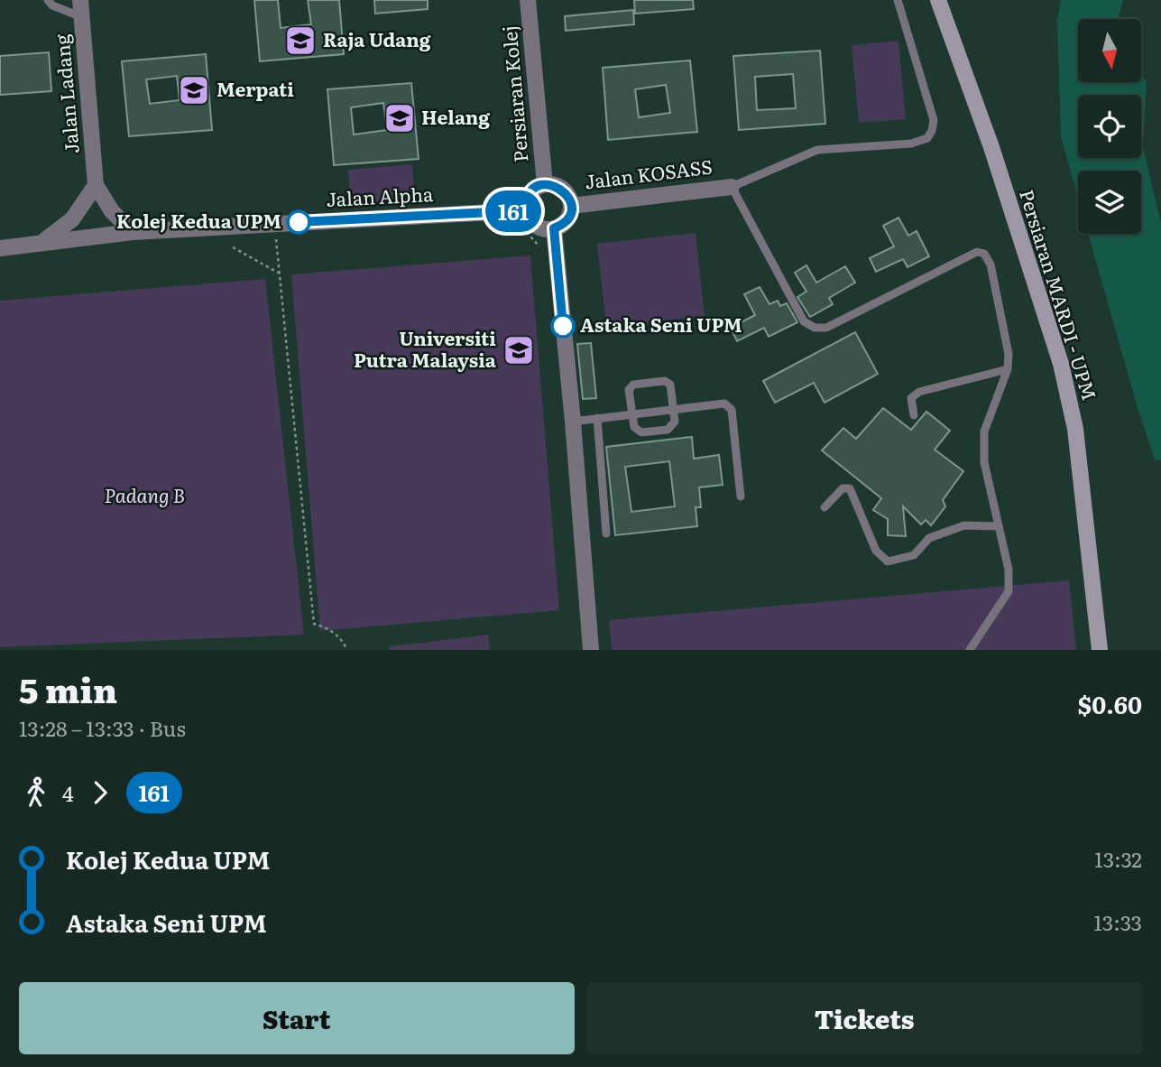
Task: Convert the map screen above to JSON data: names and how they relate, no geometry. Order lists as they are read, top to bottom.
{
  "streets": {
    "street": [
      "Jalan Ladang",
      "Persiaran Kolej",
      "Jalan KOSASS",
      "Jalan Alpha",
      "Persiaran MARDI - UPM"
    ]
  },
  "crossings": [
    ["Jalan Ladang", "Jalan Alpha"],
    ["Persiaran Kolej", "Jalan KOSASS"],
    ["Persiaran Kolej", "Jalan Alpha"],
    ["Jalan KOSASS", "Jalan Alpha"]
  ],
  "parks": ["Padang B"],
  "places": {
    "school or university": [
      "Raja Udang",
      "Merpati",
      "Helang",
      "Universiti Putra Malaysia"
    ],
    "other": ["Kolej Kedua UPM", "Astaka Seni UPM"]
  },
  "lines": ["bus line 161"],
  "north": "bottom",
  "page": {
    "on_map": "161",
    "heading": ["5 min", "13:28 – 13:33 · Bus", "$0.60"],
    "legs": ["4", "161"],
    "list": [
      {
        "name": "Kolej Kedua UPM",
        "value": "13:32"
      },
      {
        "name": "Astaka Seni UPM",
        "value": "13:33"
      }
    ],
    "buttons": ["Start", "Tickets"]
  }
}
